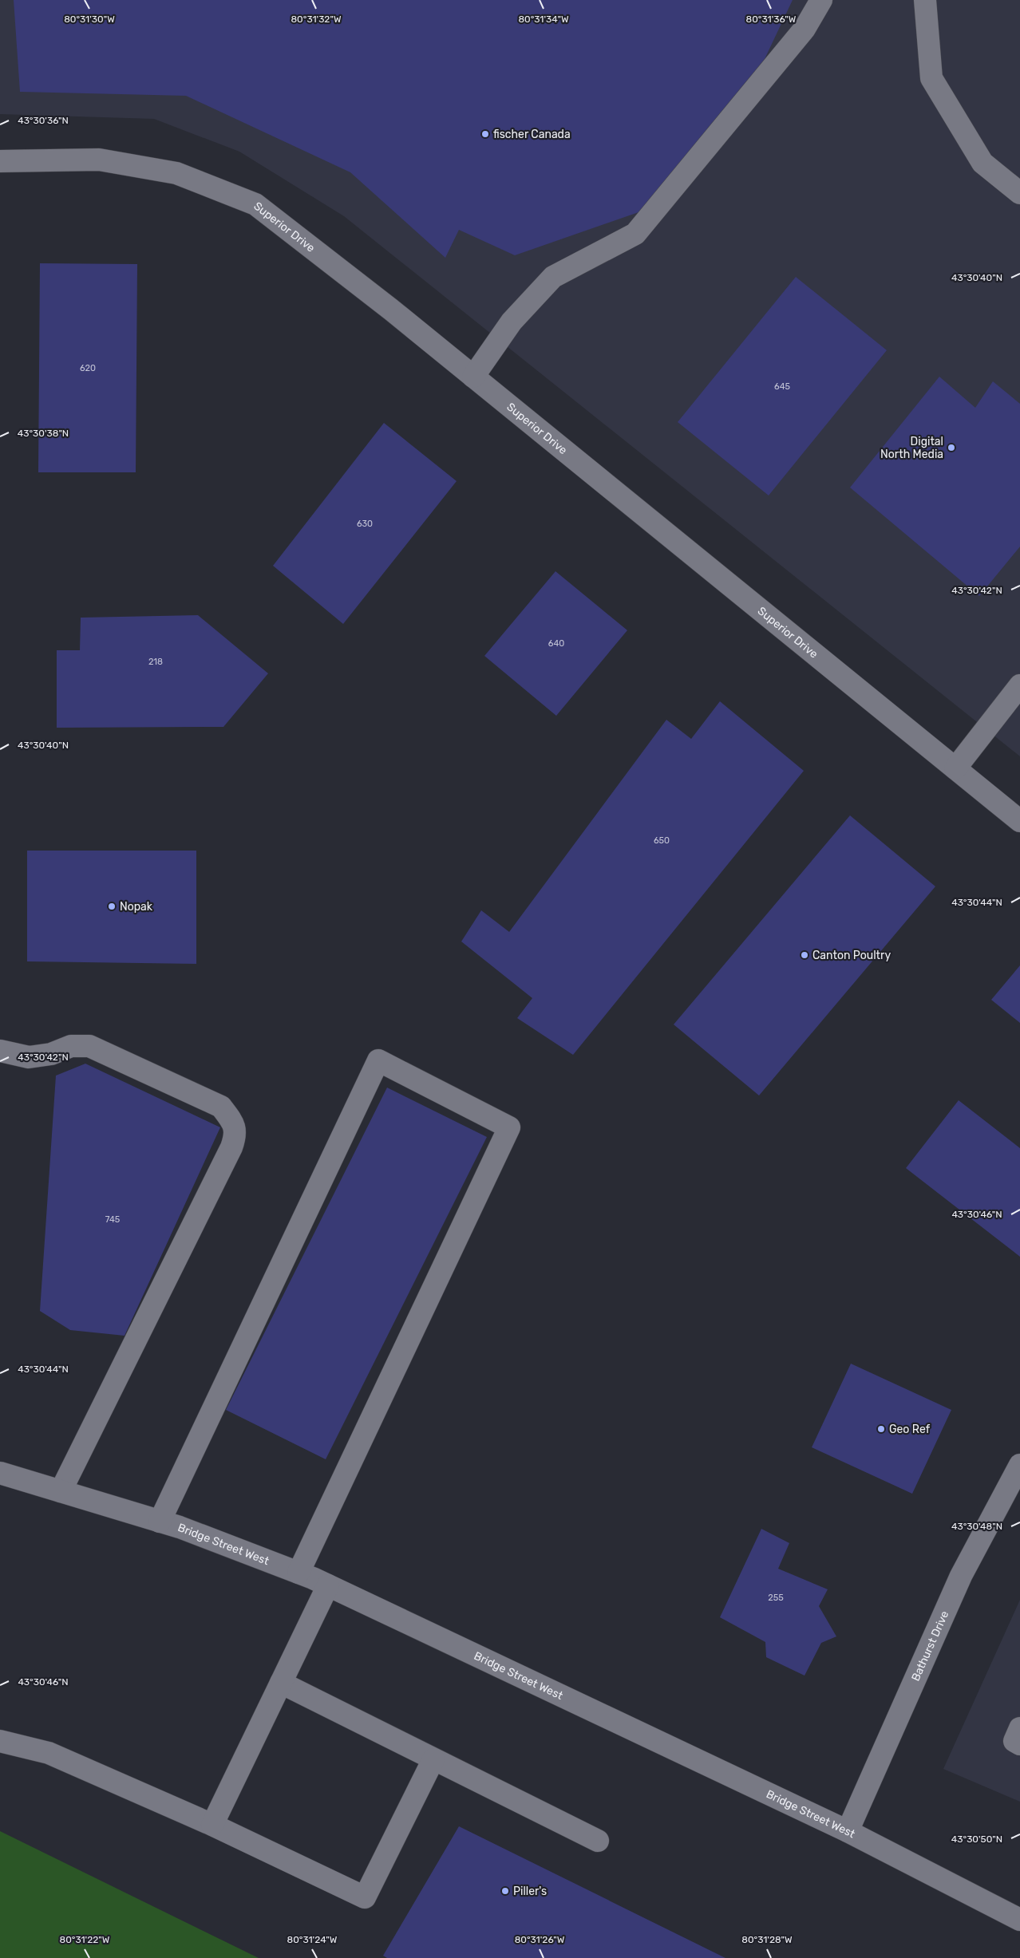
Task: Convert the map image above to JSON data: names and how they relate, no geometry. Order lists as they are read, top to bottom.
{
  "streets": {
    "street": ["Superior Drive", "Bridge Street West", "Bathurst Drive"]
  },
  "crossings": [
    ["Bridge Street West", "Bathurst Drive"]
  ],
  "places": [
    "fischer Canada",
    "Digital North Media",
    "Nopak",
    "Canton Poultry",
    "Geo Ref",
    "Piller's"
  ],
  "house_numbers": [
    "620",
    "645",
    "630",
    "640",
    "218",
    "650",
    "745",
    "255"
  ],
  "coordinates": [
    "80°31'30\"W",
    "80°31'32\"W",
    "80°31'34\"W",
    "80°31'36\"W",
    "43°30'36\"N",
    "43°30'40\"N",
    "43°30'38\"N",
    "43°30'42\"N",
    "43°30'44\"N",
    "43°30'46\"N",
    "43°30'48\"N",
    "43°30'50\"N",
    "80°31'22\"W",
    "80°31'24\"W",
    "80°31'26\"W",
    "80°31'28\"W"
  ]
}
